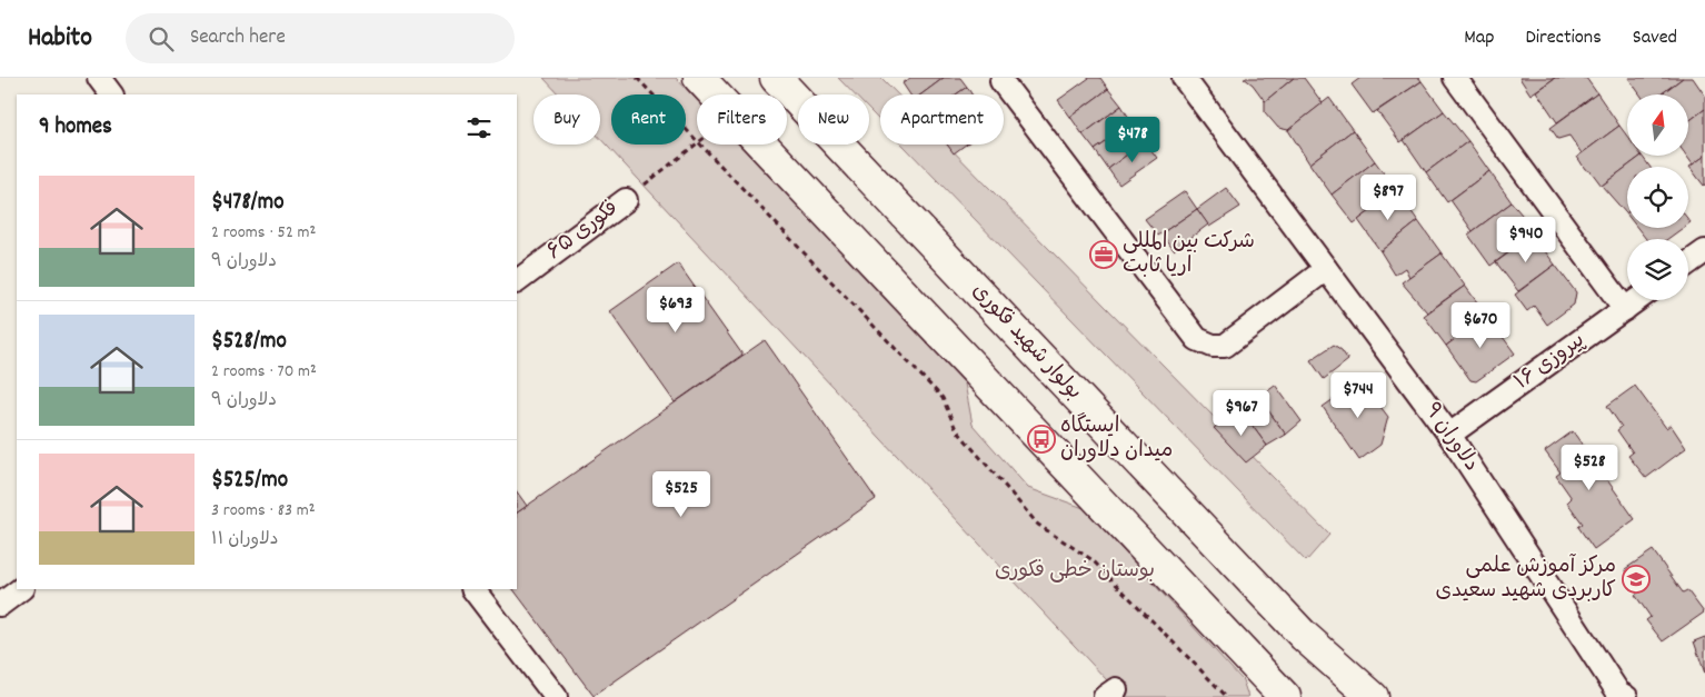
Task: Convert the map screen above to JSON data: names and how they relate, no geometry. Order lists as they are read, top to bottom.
{
  "streets": {
    "main road": ["بولوار شهید فکوری"],
    "street": ["فکوری ۶۵", "پیروزی ۱۶", "دلاوران ۹"]
  },
  "crossings": [
    ["پیروزی ۱۶", "دلاوران ۹"]
  ],
  "parks": ["بوستان خطی فکوری"],
  "places": {
    "office": ["شرکت بین المللی اریا ثابت"],
    "bus stop": ["ایستگاه میدان دلاوران"],
    "school or university": ["مرکز آموزش علمی کاربردی شهید سعیدی"]
  },
  "north": "top",
  "page": {
    "header": "Habito",
    "search": "Search here",
    "nav": ["Map", "Directions", "Saved"],
    "chip": [
      "Buy",
      "Rent",
      "Filters",
      "New",
      "Apartment"
    ],
    "heading": "9 homes",
    "price": [
      "$478",
      "$897",
      "$940",
      "$693",
      "$670",
      "$744",
      "$967",
      "$528",
      "$525"
    ],
    "list": [
      {
        "name": "$478/mo",
        "note": "2 rooms · 52 m² · دلاوران ۹"
      },
      {
        "name": "$528/mo",
        "note": "2 rooms · 70 m² · دلاوران ۹"
      },
      {
        "name": "$525/mo",
        "note": "3 rooms · 83 m² · دلاوران ۱۱"
      }
    ]
  }
}
